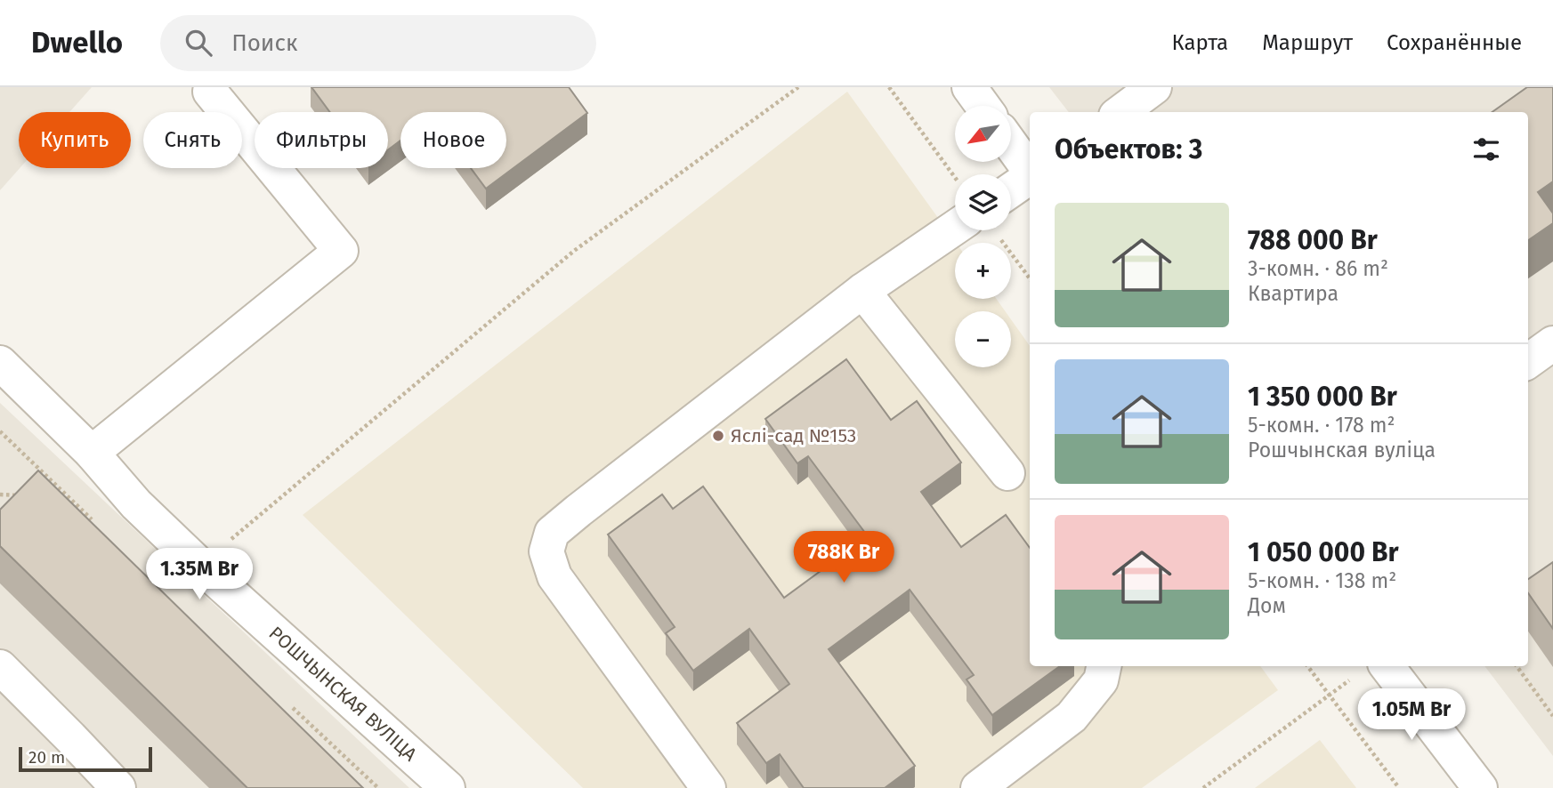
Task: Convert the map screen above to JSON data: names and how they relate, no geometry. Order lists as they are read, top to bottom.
{
  "streets": {
    "street": ["РОШЧЫНСКАЯ ВУЛІЦА"]
  },
  "places": ["Яслі-сад №153"],
  "scale_bar": "20 m",
  "north": "bottom left",
  "page": {
    "header": "Dwello",
    "search": "Поиск",
    "nav": ["Карта", "Маршрут", "Сохранённые"],
    "map_buttons": ["+", "−"],
    "chip": [
      "Купить",
      "Снять",
      "Фильтры",
      "Новое"
    ],
    "heading": "Объектов: 3",
    "list": [
      {
        "name": "788 000 Br",
        "note": "3-комн. · 86 m² · Квартира"
      },
      {
        "name": "1 350 000 Br",
        "note": "5-комн. · 178 m² · Рошчынская вуліца"
      },
      {
        "name": "1 050 000 Br",
        "note": "5-комн. · 138 m² · Дом"
      }
    ],
    "price": ["788K Br", "1.35M Br", "1.05M Br"],
    "scale": "20 m"
  }
}
